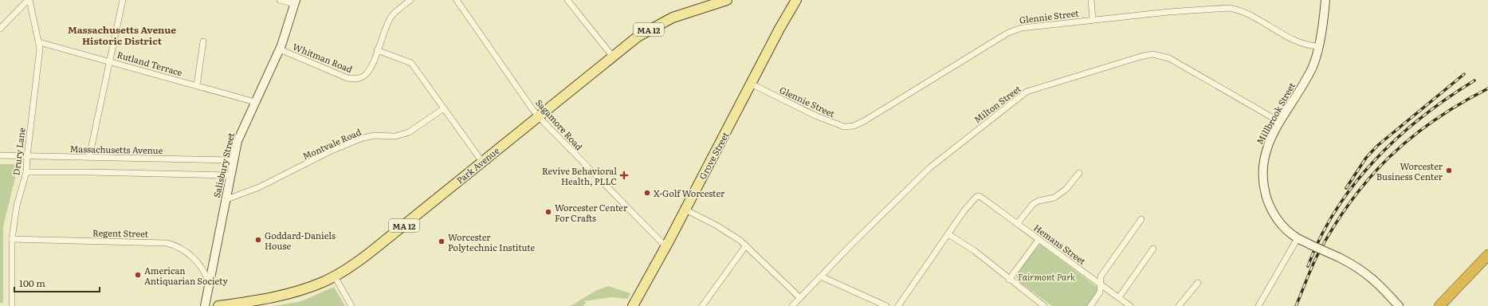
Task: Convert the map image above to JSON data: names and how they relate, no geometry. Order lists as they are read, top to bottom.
{
  "streets": {
    "main road": [
      "MA 12",
      "Millbrook Street",
      "Grove Street",
      "Salisbury Street",
      "Park Avenue"
    ],
    "street": [
      "Glennie Street",
      "Whitman Road",
      "Rutland Terrace",
      "Milton Street",
      "Sagamore Road",
      "Montvale Road",
      "Massachusetts Avenue",
      "Drury Lane",
      "Regent Street",
      "Hemans Street"
    ]
  },
  "crossings": [
    ["Glennie Street", "Millbrook Street"],
    ["Glennie Street", "Grove Street"],
    ["Whitman Road", "Salisbury Street"],
    ["Rutland Terrace", "Drury Lane"],
    ["Rutland Terrace", "Salisbury Street"],
    ["Milton Street", "Millbrook Street"],
    ["Sagamore Road", "Grove Street"],
    ["Sagamore Road", "Park Avenue"],
    ["Montvale Road", "Salisbury Street"],
    ["Massachusetts Avenue", "Drury Lane"],
    ["Massachusetts Avenue", "Salisbury Street"],
    ["Drury Lane", "Regent Street"],
    ["Salisbury Street", "Regent Street"]
  ],
  "districts": ["Massachusetts Avenue Historic District"],
  "parks": ["Fairmont Park"],
  "places": {
    "other": [
      "Worcester Business Center",
      "X-Golf Worcester",
      "Worcester Center For Crafts",
      "Goddard-Daniels House",
      "Worcester Polytechnic Institute",
      "American Antiquarian Society"
    ],
    "health": ["Revive Behavioral Health, PLLC"]
  },
  "scale_bar": "100 m"
}
